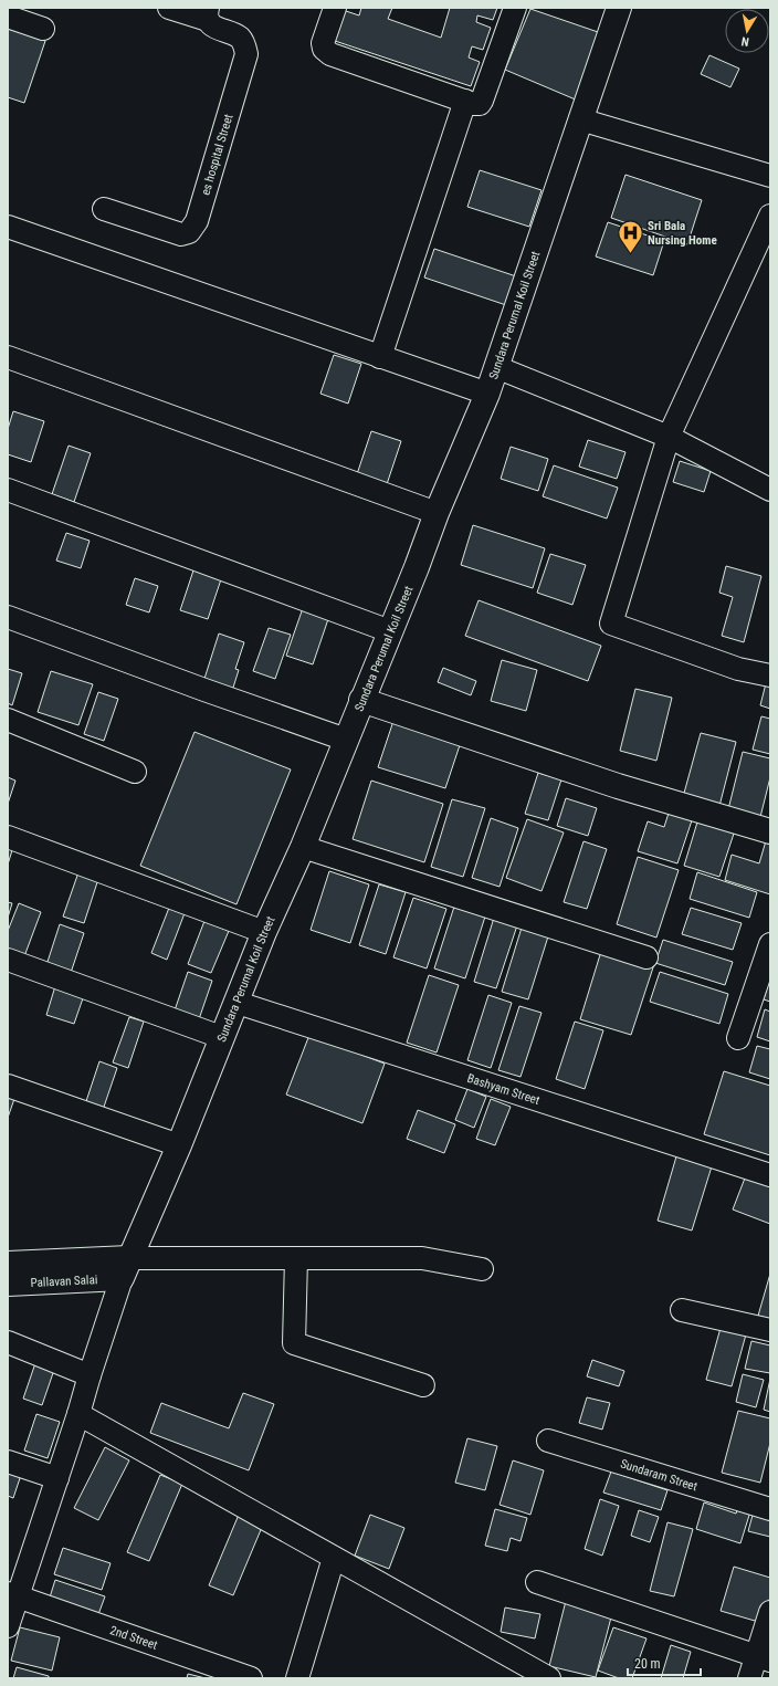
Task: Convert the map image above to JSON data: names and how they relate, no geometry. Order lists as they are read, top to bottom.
{
  "streets": {
    "street": [
      "es hospital Street",
      "Sundara Perumal Koil Street",
      "Bashyam Street",
      "Pallavan Salai",
      "Sundaram Street",
      "2nd Street"
    ]
  },
  "crossings": [
    ["Sundara Perumal Koil Street", "Bashyam Street"],
    ["Sundara Perumal Koil Street", "Pallavan Salai"]
  ],
  "places": {
    "hospital": ["Sri Bala Nursing Home"]
  },
  "scale_bar": "20 m",
  "north": "bottom"
}
